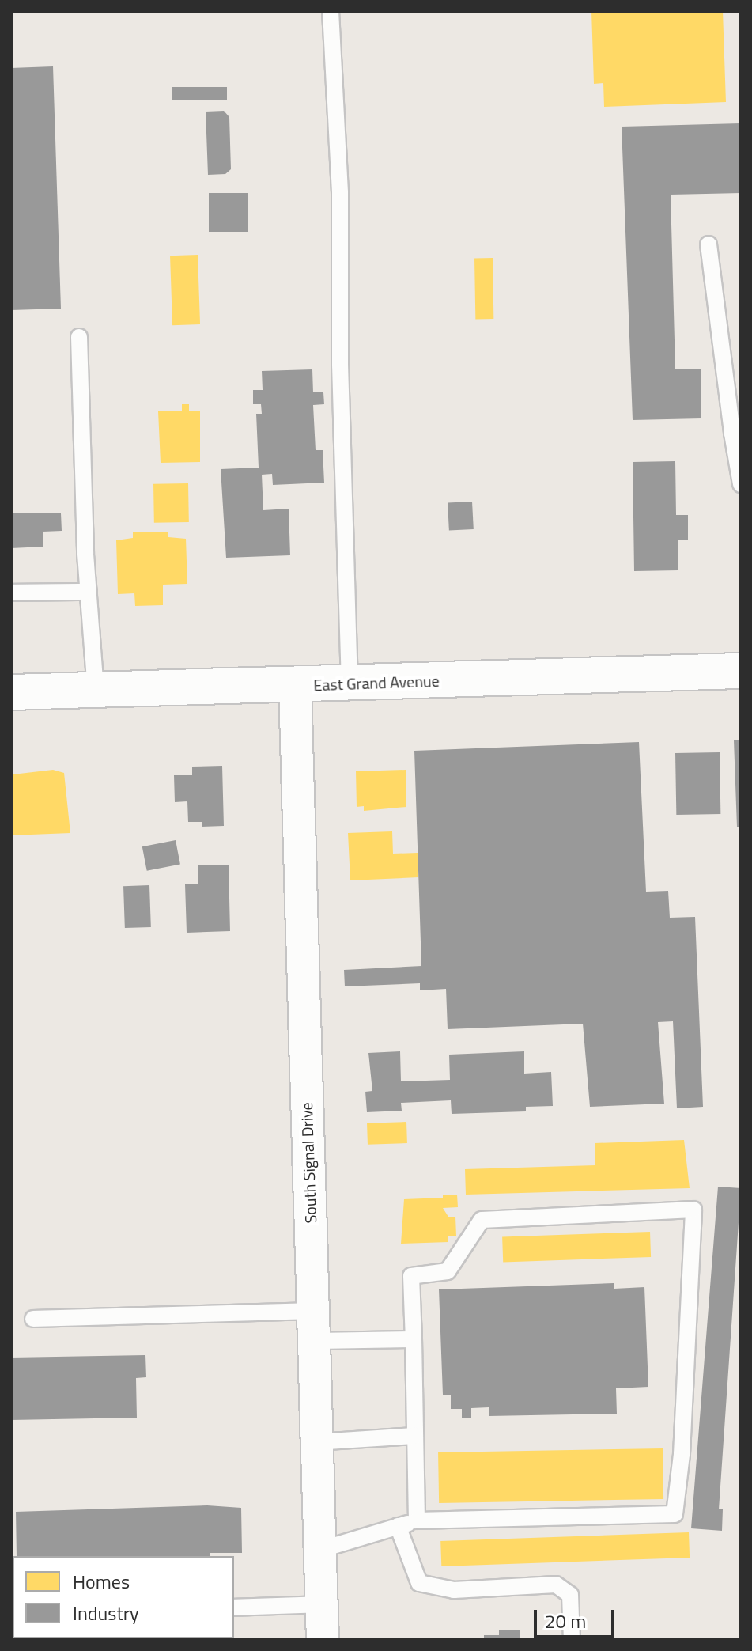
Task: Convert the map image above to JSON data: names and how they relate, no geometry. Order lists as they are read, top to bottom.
{
  "streets": {
    "street": ["East Grand Avenue", "South Signal Drive"]
  },
  "crossings": [
    ["East Grand Avenue", "South Signal Drive"]
  ],
  "legend": ["Homes", "Industry"],
  "scale_bar": "20 m"
}
